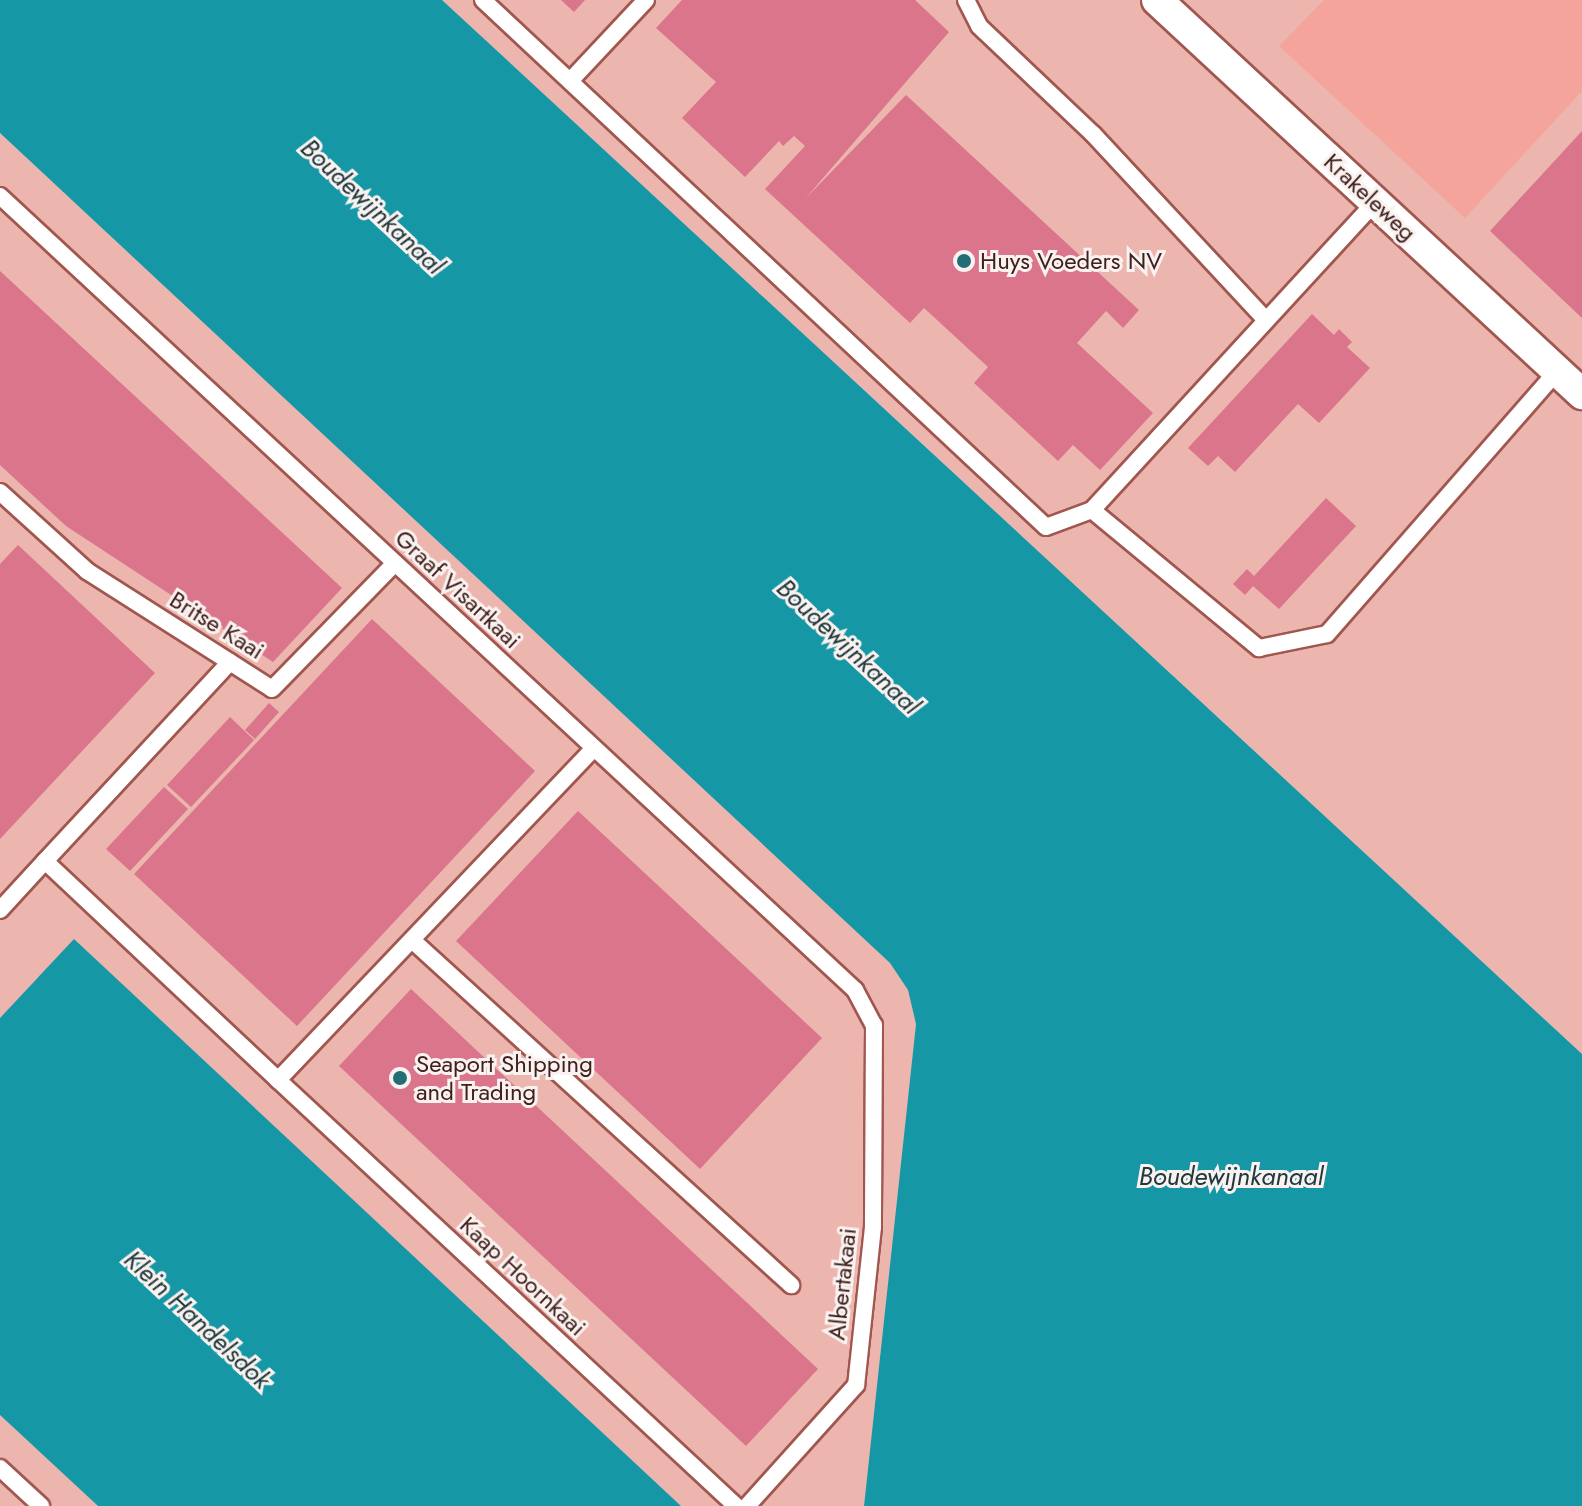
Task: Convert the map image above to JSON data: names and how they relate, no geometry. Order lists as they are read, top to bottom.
{
  "streets": {
    "street": ["Krakeleweg"],
    "lane": [
      "Graaf Visartkaai",
      "Britse Kaai",
      "Kaap Hoornkaai",
      "Albertakaai"
    ]
  },
  "crossings": [
    ["Graaf Visartkaai", "Britse Kaai"],
    ["Graaf Visartkaai", "Albertakaai"]
  ],
  "water": ["Boudewijnkanaal", "Klein Handelsdok"],
  "places": ["Huys Voeders NV", "Seaport Shipping and Trading"]
}
